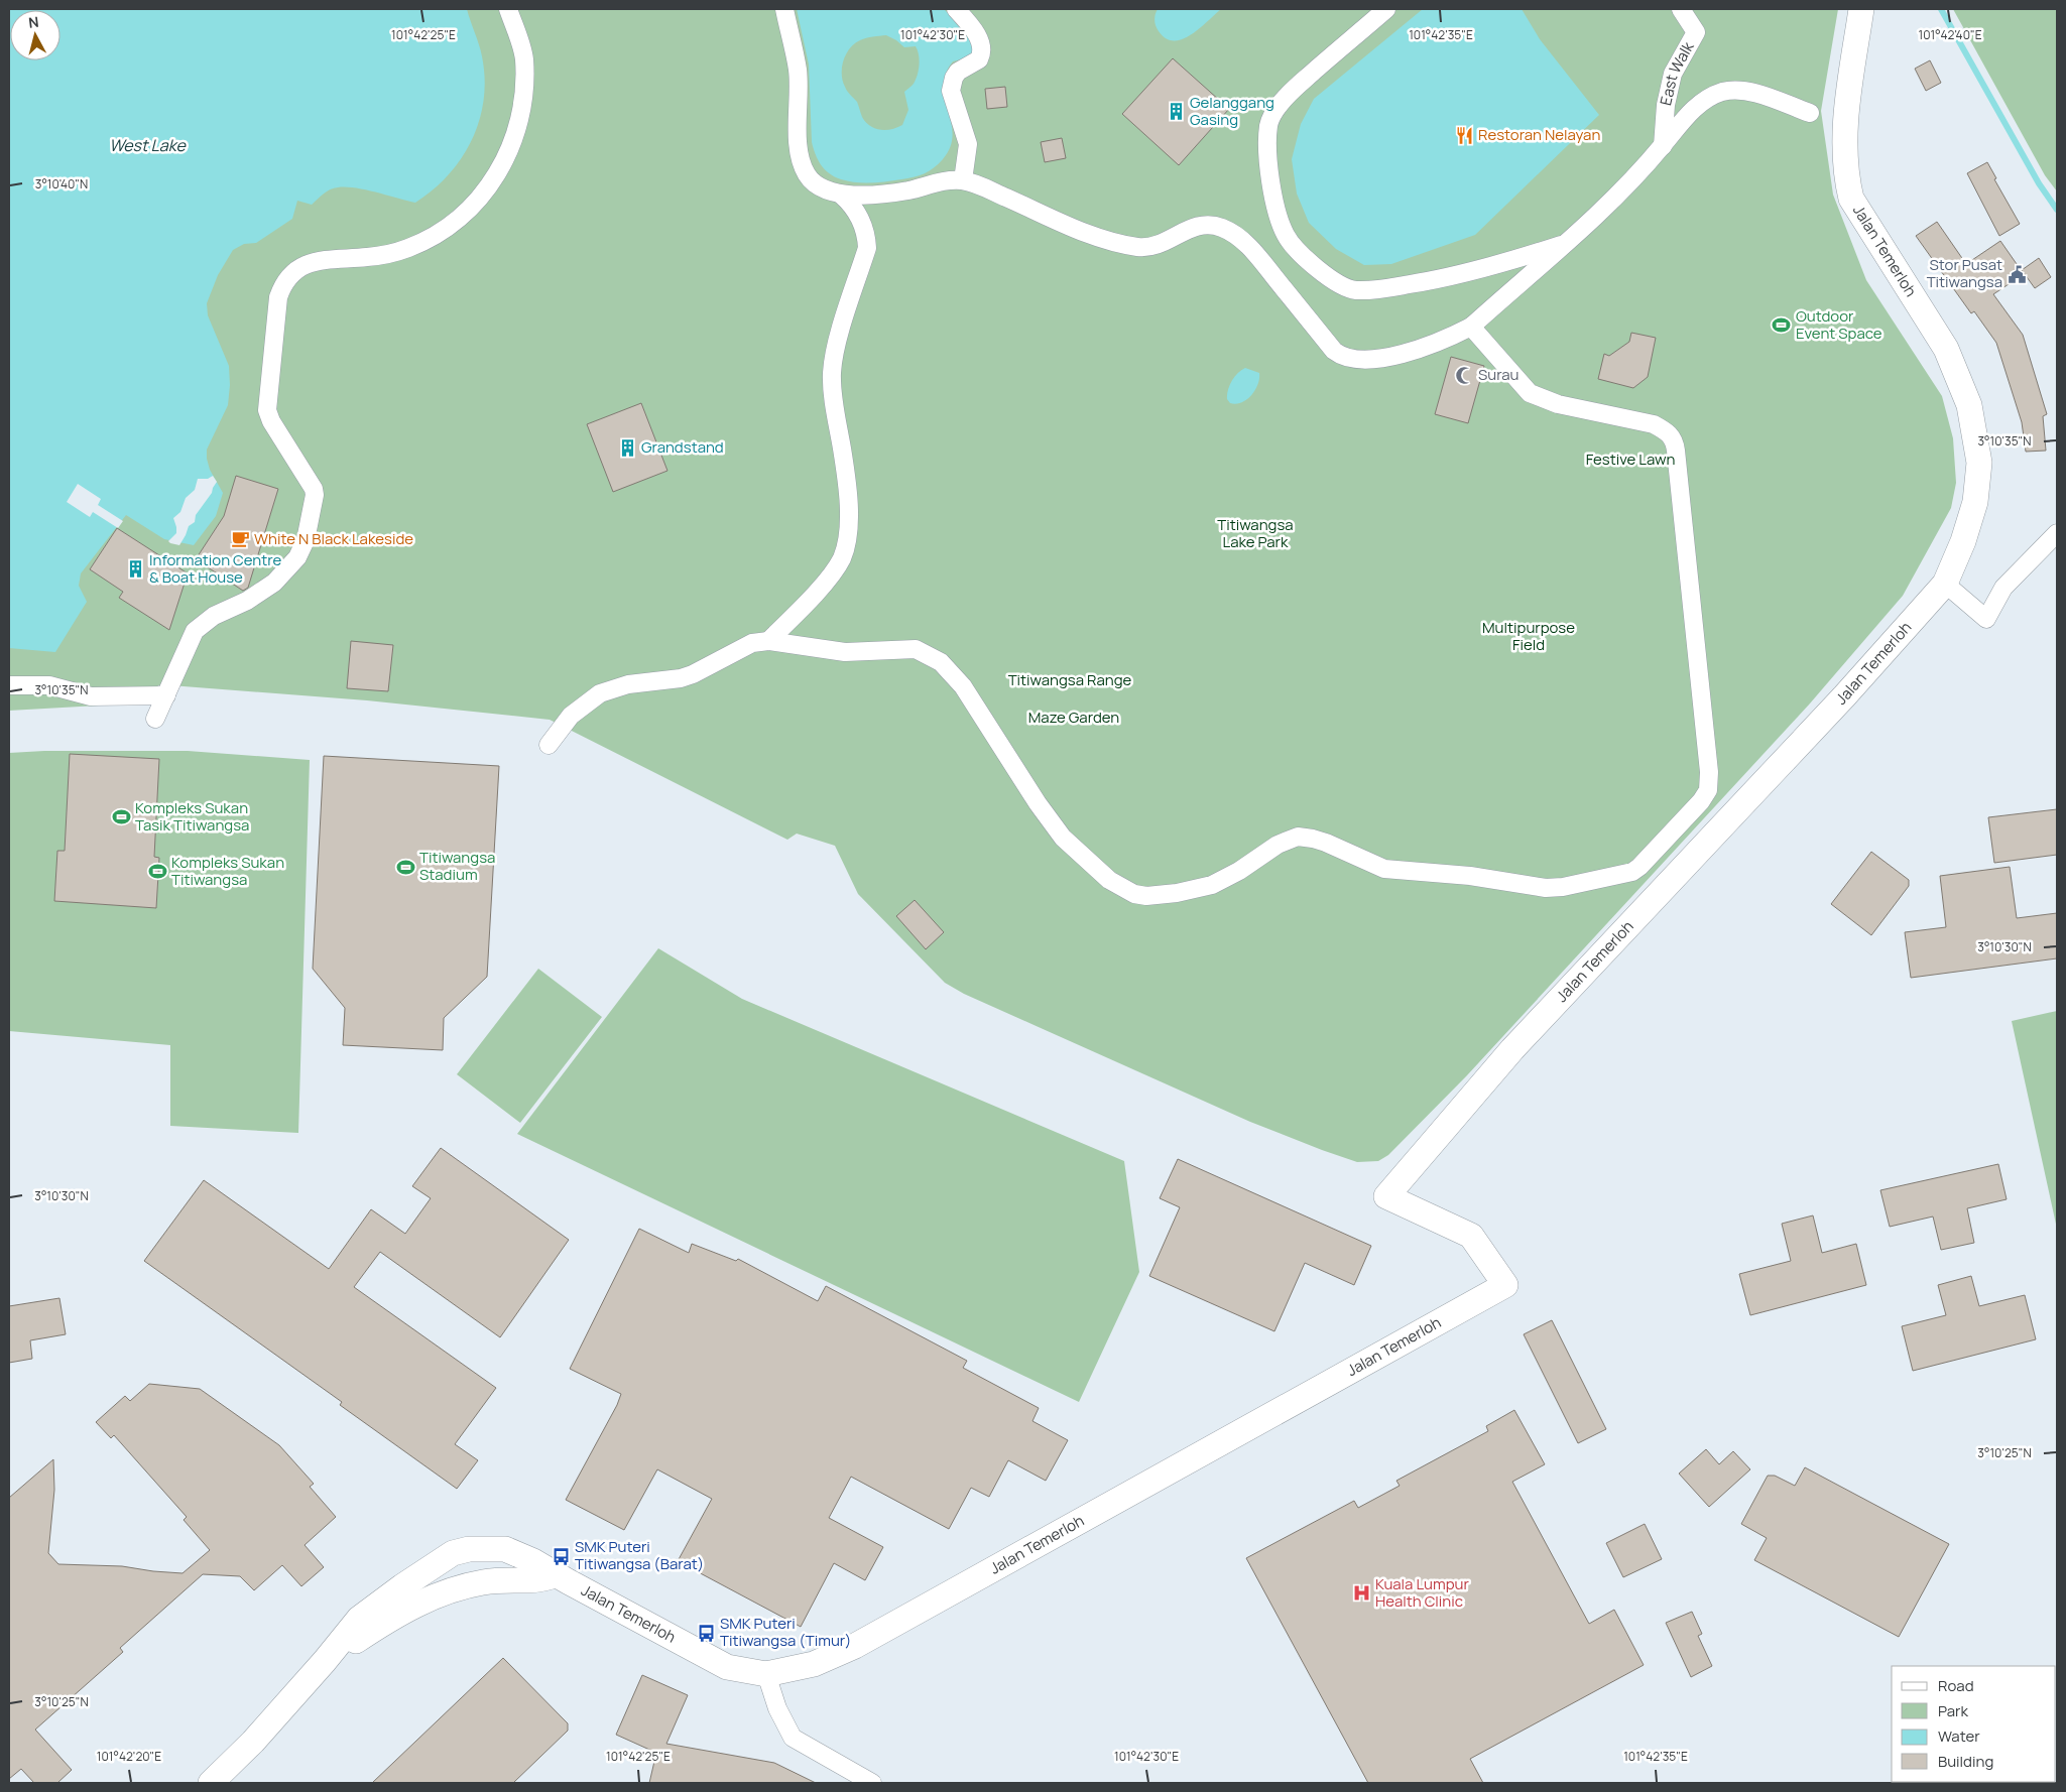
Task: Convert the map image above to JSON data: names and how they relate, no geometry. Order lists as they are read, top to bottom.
{
  "streets": {
    "street": ["East Walk", "Jalan Temerloh"]
  },
  "water": ["West Lake"],
  "parks": [
    "Festive Lawn",
    "Titiwangsa Lake Park",
    "Multipurpose Field",
    "Titiwangsa Range",
    "Maze Garden"
  ],
  "places": {
    "building": ["Gelanggang Gasing", "Grandstand", "Information Centre & Boat House"],
    "restaurant": ["Restoran Nelayan"],
    "public building": ["Stor Pusat Titiwangsa"],
    "sports": [
      "Outdoor Event Space",
      "Kompleks Sukan Tasik Titiwangsa",
      "Titiwangsa Stadium",
      "Kompleks Sukan Titiwangsa"
    ],
    "mosque": ["Surau"],
    "cafe": ["White N Black Lakeside"],
    "bus stop": ["SMK Puteri Titiwangsa (Barat)", "SMK Puteri Titiwangsa (Timur)"],
    "hospital": ["Kuala Lumpur Health Clinic"]
  },
  "legend": [
    "Road",
    "Park",
    "Water",
    "Building"
  ],
  "north": "top",
  "coordinates": [
    "101°42'25\"E",
    "101°42'30\"E",
    "101°42'35\"E",
    "101°42'40\"E",
    "3°10'40\"N",
    "3°10'35\"N",
    "3°10'30\"N",
    "3°10'25\"N",
    "101°42'20\"E"
  ]
}
